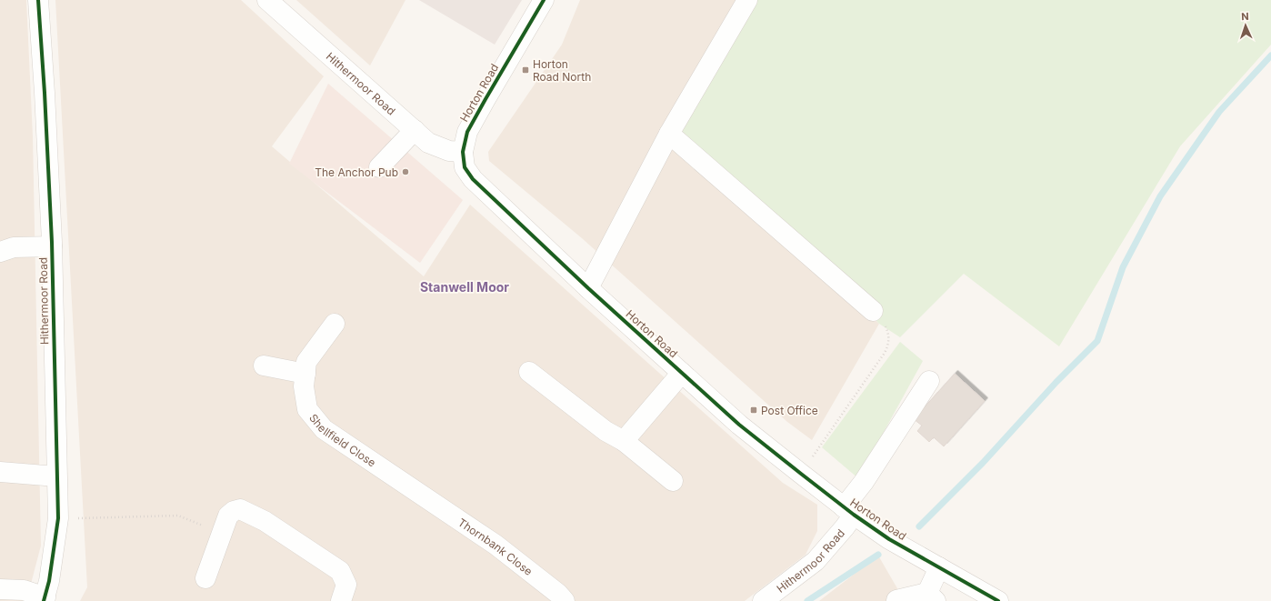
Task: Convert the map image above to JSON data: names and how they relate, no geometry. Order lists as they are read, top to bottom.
{
  "streets": {
    "street": [
      "Hithermoor Road",
      "Horton Road",
      "Shellfield Close",
      "Thornbank Close"
    ]
  },
  "crossings": [
    ["Hithermoor Road", "Horton Road"],
    ["Shellfield Close", "Thornbank Close"]
  ],
  "districts": ["Stanwell Moor"],
  "places": {
    "transit": ["Horton Road North", "Post Office"],
    "other": ["The Anchor Pub"]
  },
  "north": "top"
}
